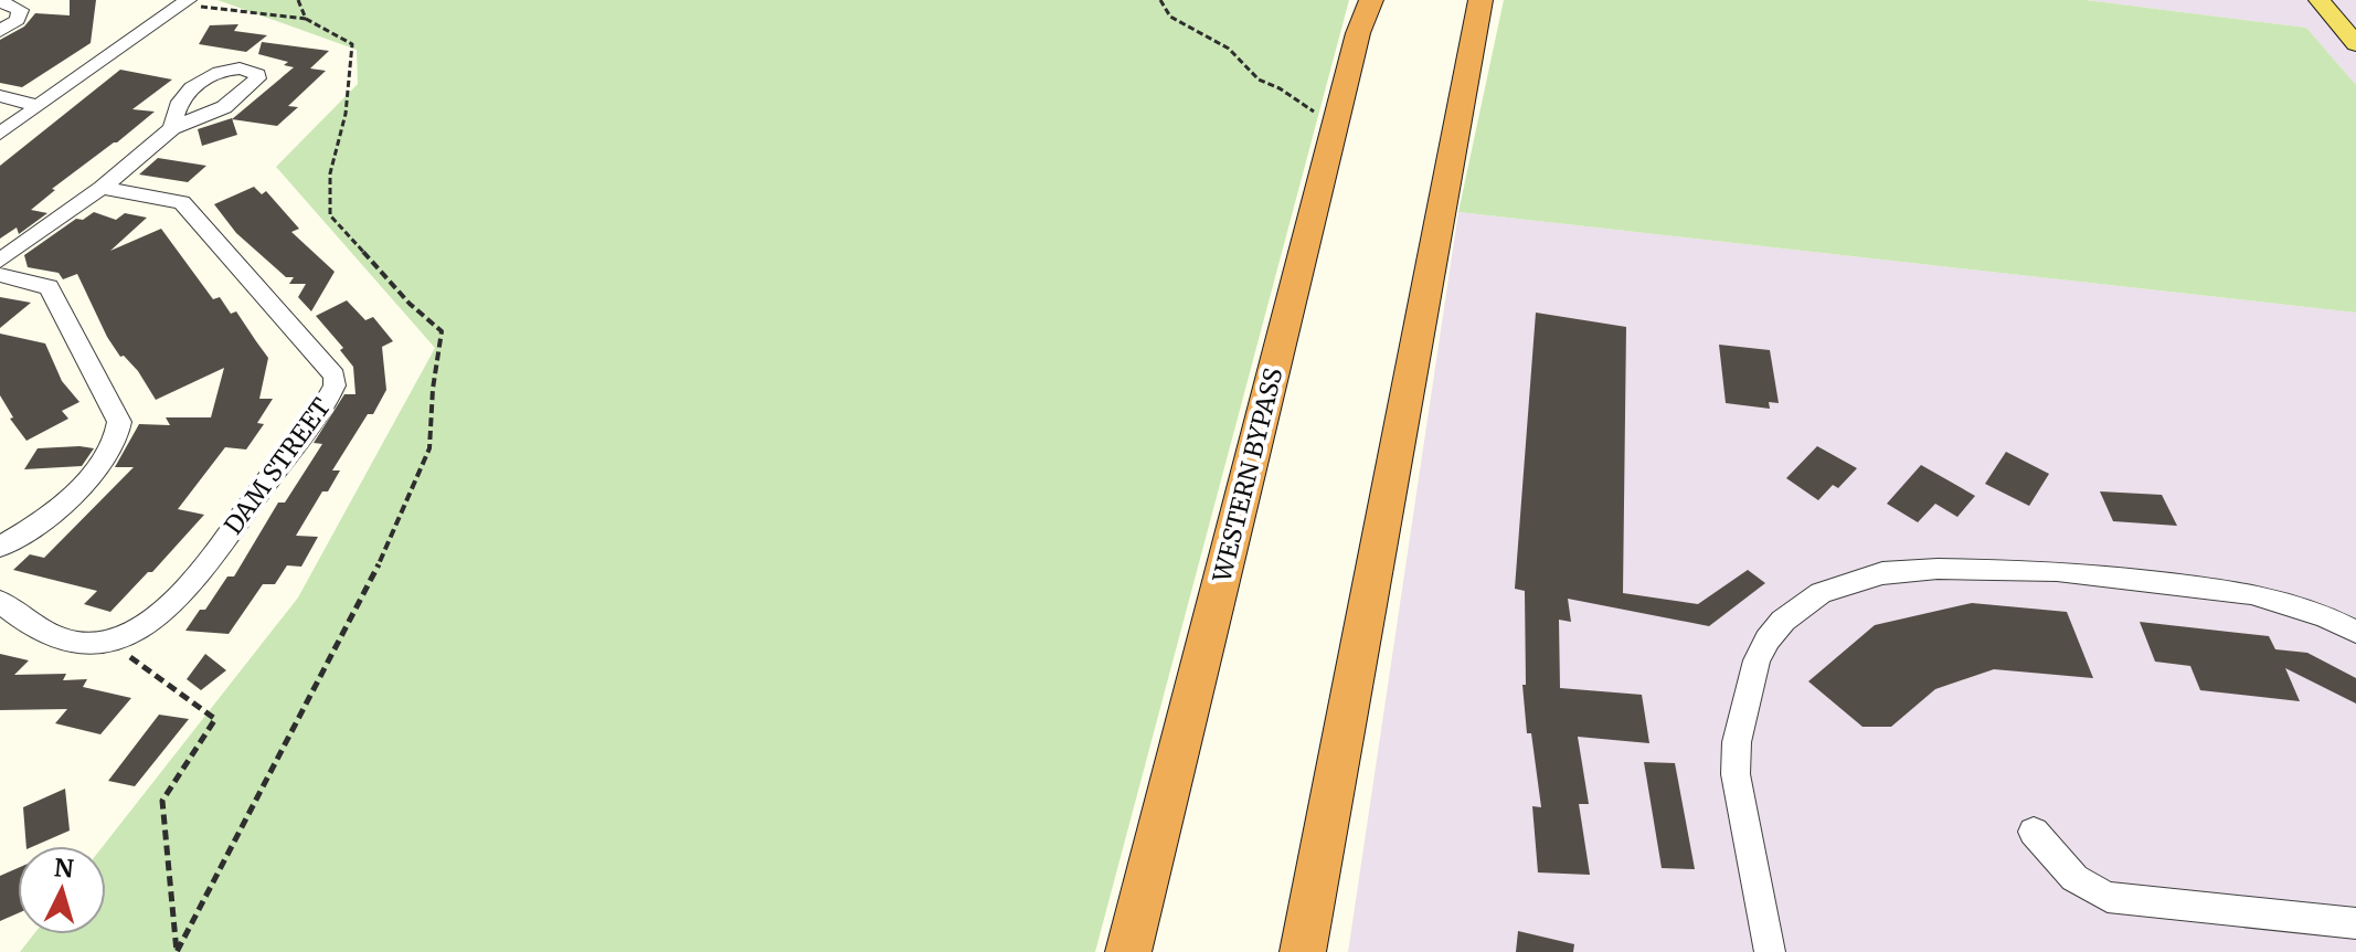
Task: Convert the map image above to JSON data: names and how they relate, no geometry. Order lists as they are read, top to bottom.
{
  "streets": {
    "highway": ["WESTERN BYPASS"],
    "street": ["DAM STREET"]
  },
  "north": "top"
}
